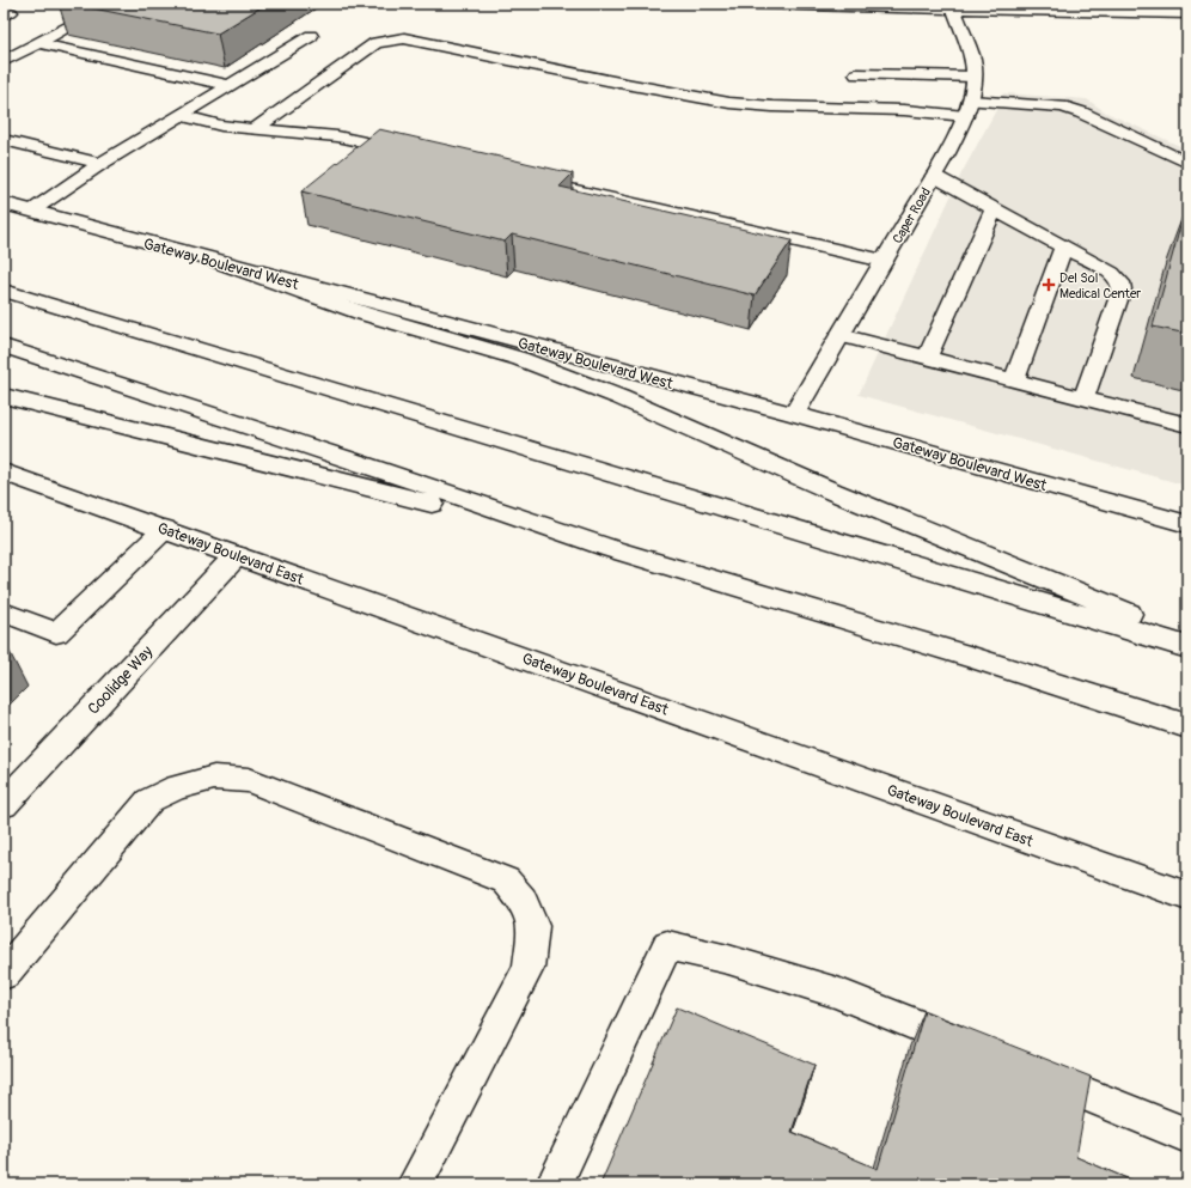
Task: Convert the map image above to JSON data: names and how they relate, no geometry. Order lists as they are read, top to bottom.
{
  "streets": {
    "main road": [
      "Caper Road",
      "Gateway Boulevard West",
      "Gateway Boulevard East",
      "Coolidge Way"
    ]
  },
  "crossings": [
    ["Caper Road", "Gateway Boulevard West"],
    ["Gateway Boulevard East", "Coolidge Way"]
  ],
  "places": {
    "health": ["Del Sol Medical Center"]
  }
}
